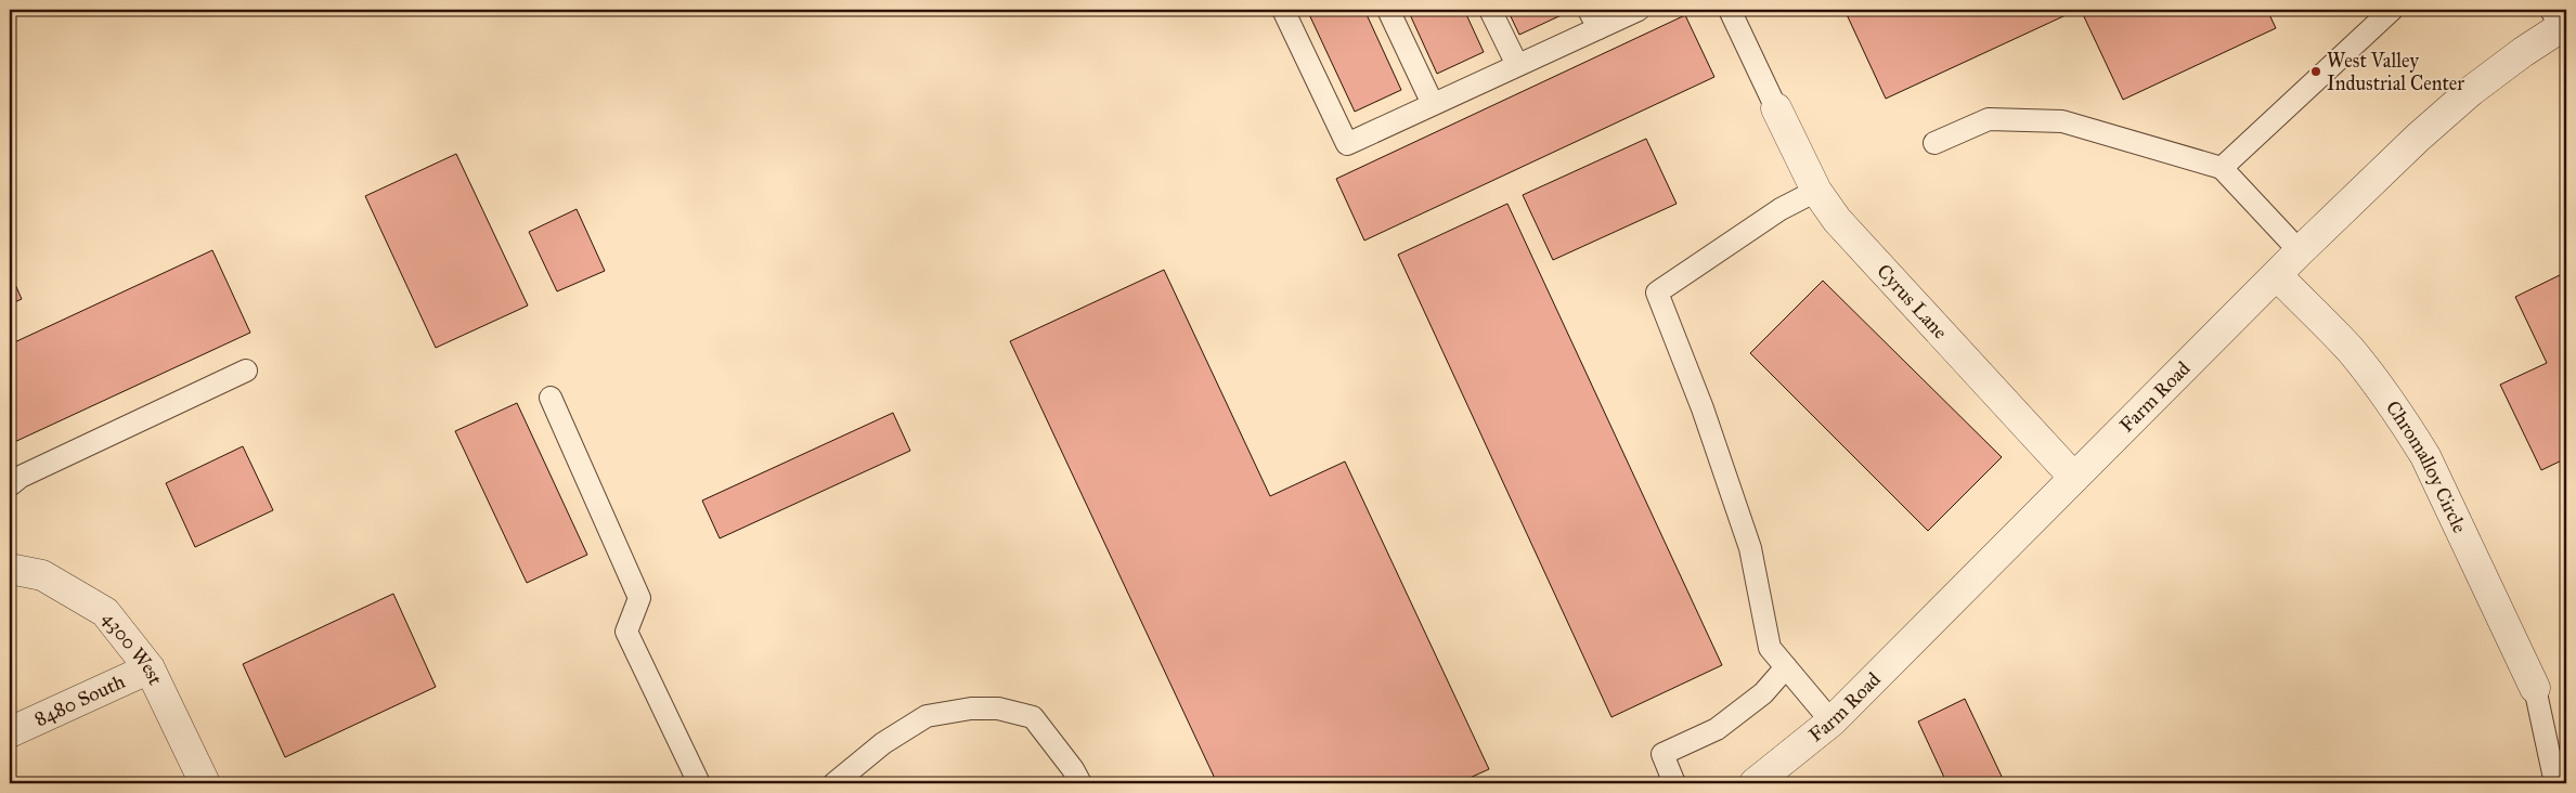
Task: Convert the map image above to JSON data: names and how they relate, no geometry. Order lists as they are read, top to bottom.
{
  "streets": {
    "street": [
      "Cyrus Lane",
      "Farm Road",
      "Chromalloy Circle",
      "4300 West",
      "8480 South"
    ]
  },
  "crossings": [
    ["Cyrus Lane", "Farm Road"],
    ["Farm Road", "Chromalloy Circle"],
    ["4300 West", "8480 South"]
  ],
  "places": ["West Valley Industrial Center"]
}
